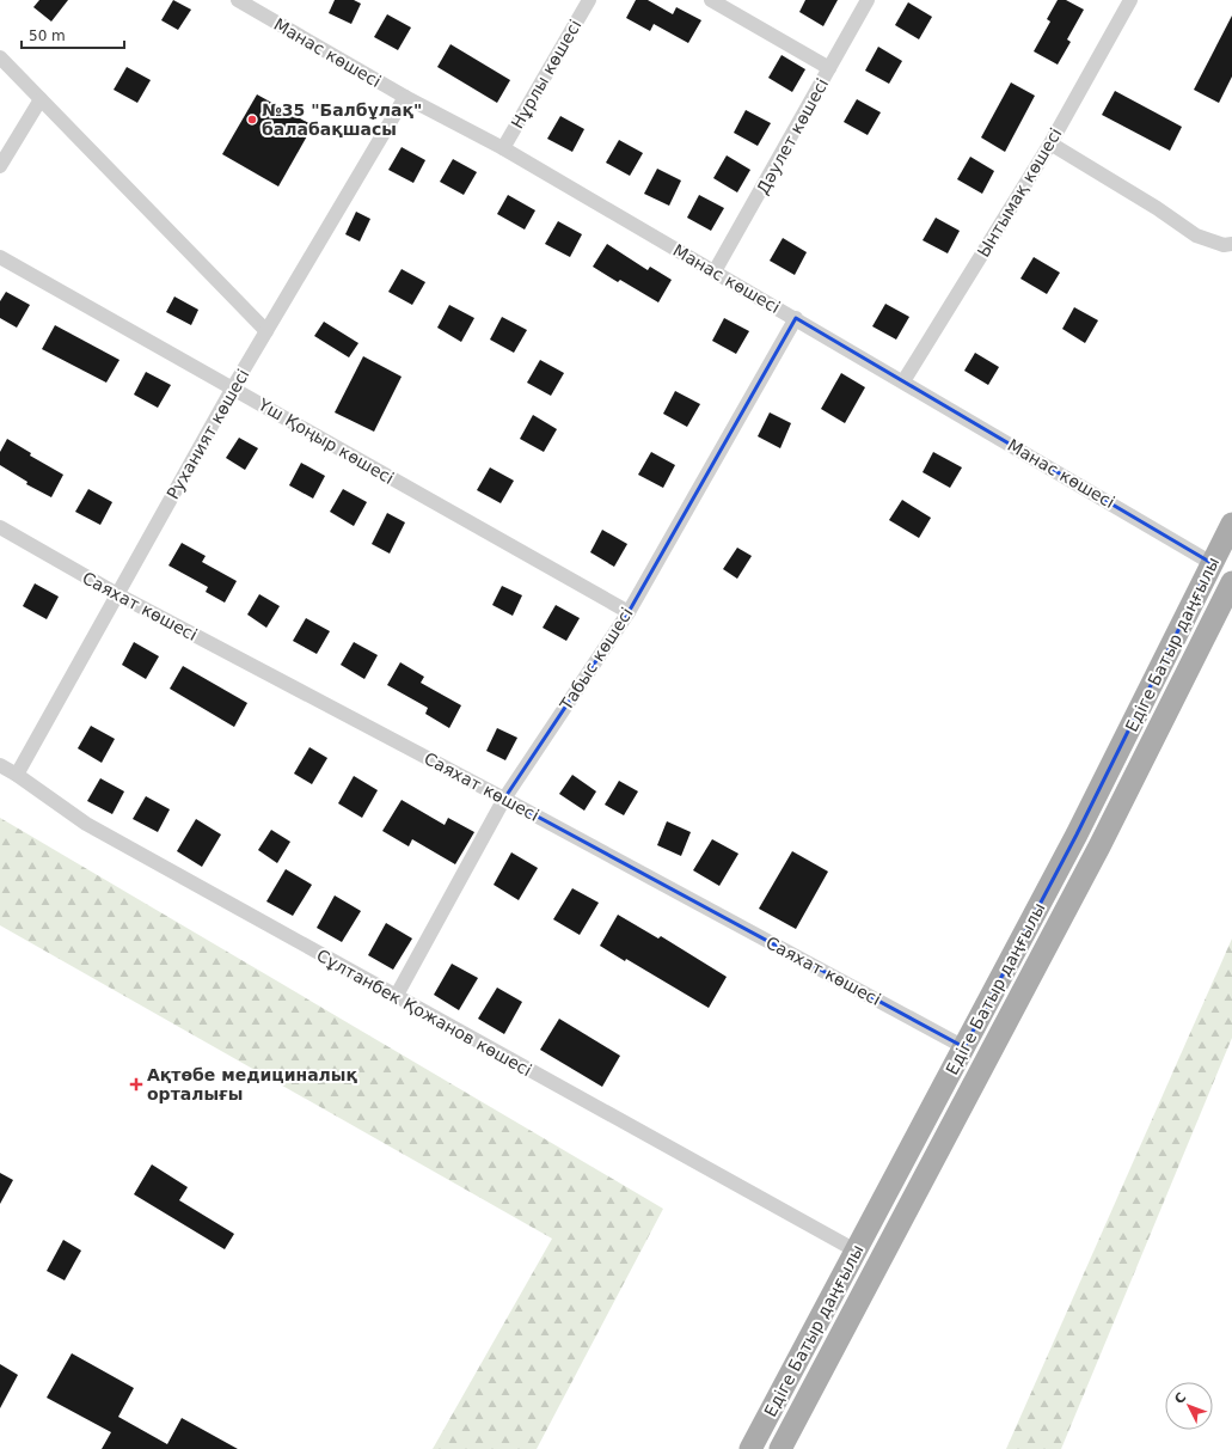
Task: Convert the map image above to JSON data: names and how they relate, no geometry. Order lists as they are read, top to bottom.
{
  "streets": {
    "main road": ["Едіге Батыр даңғылы"],
    "street": [
      "Манас көшесі",
      "Нұрлы көшесі",
      "Дәулет көшесі",
      "Ынтымақ көшесі",
      "Руханият көшесі",
      "Үш Қоңыр көшесі",
      "Саяхат көшесі",
      "Табыс көшесі",
      "Сұлтанбек Қожанов көшесі"
    ]
  },
  "crossings": [
    ["Манас көшесі", "Нұрлы көшесі"],
    ["Манас көшесі", "Дәулет көшесі"],
    ["Манас көшесі", "Ынтымақ көшесі"],
    ["Манас көшесі", "Руханият көшесі"],
    ["Манас көшесі", "Едіге Батыр даңғылы"],
    ["Манас көшесі", "Табыс көшесі"],
    ["Руханият көшесі", "Үш Қоңыр көшесі"],
    ["Руханият көшесі", "Саяхат көшесі"],
    ["Руханият көшесі", "Сұлтанбек Қожанов көшесі"],
    ["Үш Қоңыр көшесі", "Табыс көшесі"],
    ["Саяхат көшесі", "Едіге Батыр даңғылы"],
    ["Саяхат көшесі", "Табыс көшесі"],
    ["Едіге Батыр даңғылы", "Сұлтанбек Қожанов көшесі"],
    ["Табыс көшесі", "Сұлтанбек Қожанов көшесі"]
  ],
  "places": {
    "other": ["№35 \"Балбұлақ\" балабақшасы"],
    "health": ["Ақтөбе медициналық орталығы"]
  },
  "scale_bar": "50 m",
  "north": "top left"
}
